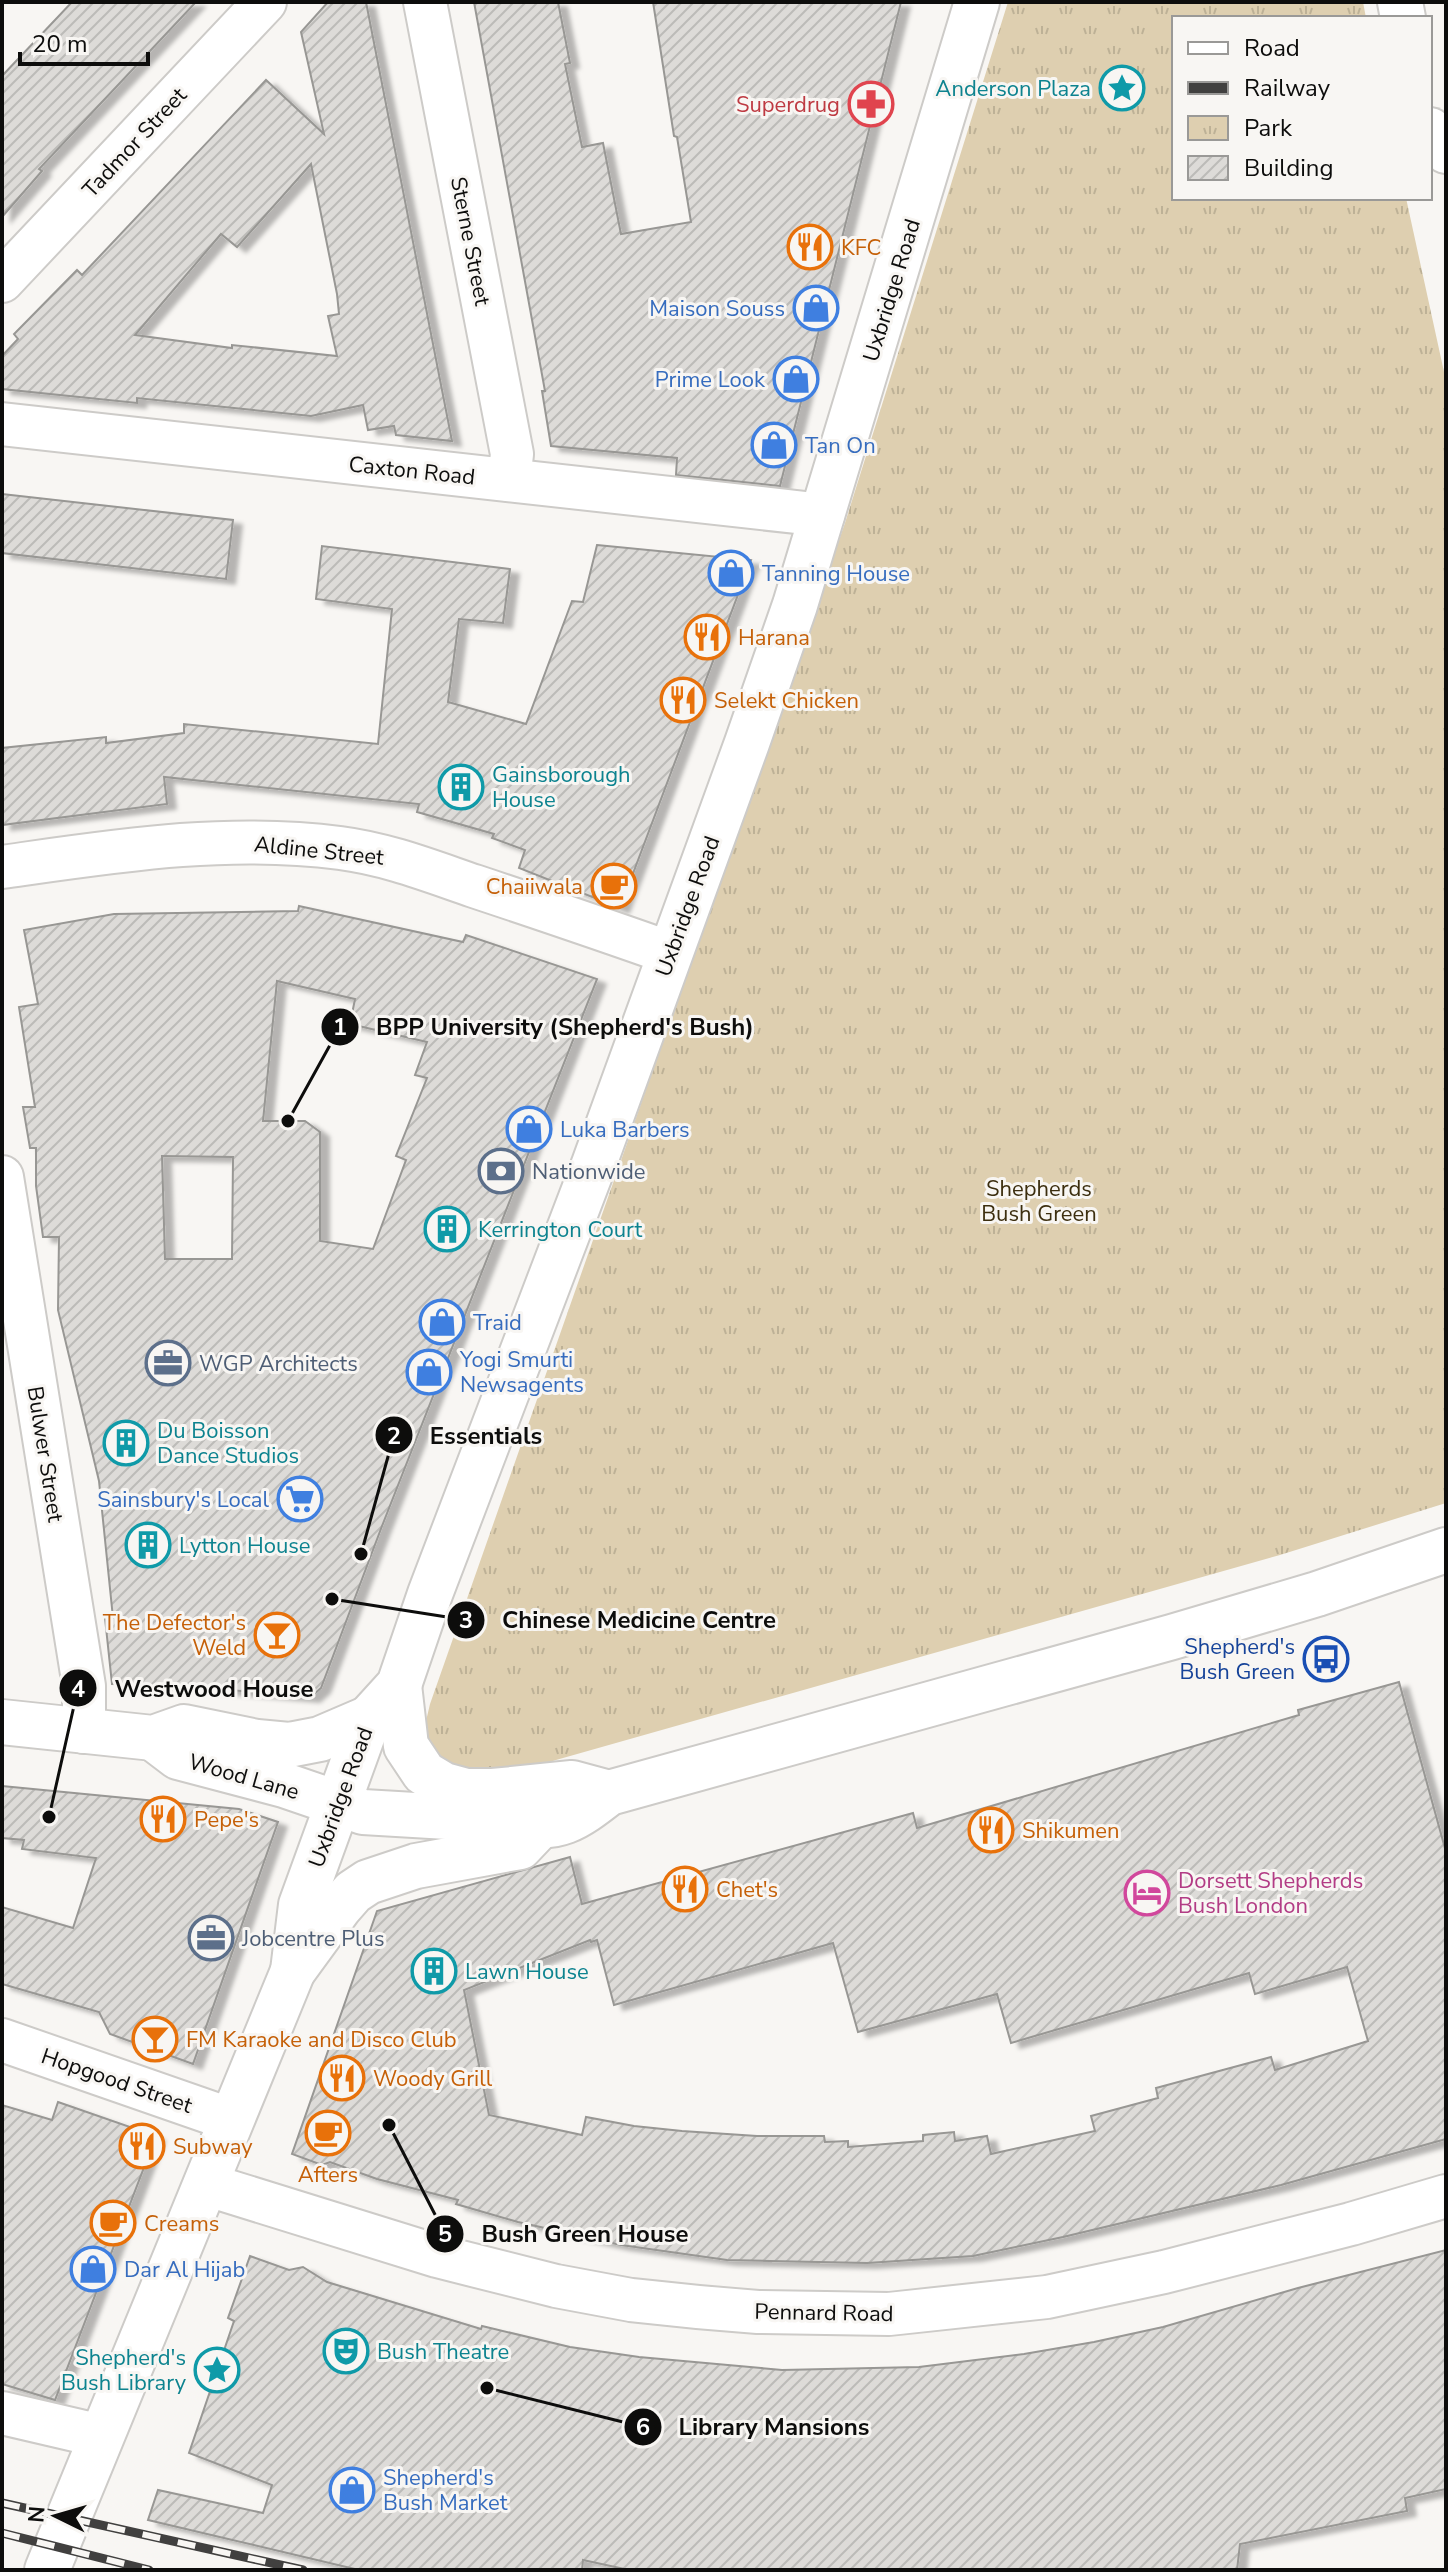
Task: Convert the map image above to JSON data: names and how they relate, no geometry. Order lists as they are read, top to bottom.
{
  "streets": {
    "main road": ["Uxbridge Road", "Wood Lane"],
    "street": [
      "Tadmor Street",
      "Sterne Street",
      "Caxton Road",
      "Aldine Street",
      "Bulwer Street",
      "Hopgood Street",
      "Pennard Road"
    ]
  },
  "crossings": [
    ["Sterne Street", "Caxton Road"],
    ["Uxbridge Road", "Caxton Road"],
    ["Uxbridge Road", "Aldine Street"],
    ["Uxbridge Road", "Wood Lane"],
    ["Uxbridge Road", "Hopgood Street"],
    ["Uxbridge Road", "Pennard Road"],
    ["Bulwer Street", "Wood Lane"]
  ],
  "parks": ["Shepherds Bush Green"],
  "places": {
    "place": ["Anderson Plaza", "Shepherd's Bush Library"],
    "pharmacy": ["Superdrug"],
    "restaurant": [
      "KFC",
      "Harana",
      "Selekt Chicken",
      "Pepe's",
      "Shikumen",
      "Chet's",
      "Woody Grill",
      "Subway"
    ],
    "shop": [
      "Maison Souss",
      "Prime Look",
      "Tan On",
      "Tanning House",
      "Luka Barbers",
      "Traid",
      "Yogi Smurti Newsagents",
      "Dar Al Hijab",
      "Shepherd's Bush Market"
    ],
    "building": [
      "Gainsborough House",
      "Kerrington Court",
      "Du Boisson Dance Studios",
      "Lytton House",
      "Lawn House"
    ],
    "cafe": ["Chaiiwala", "Afters", "Creams"],
    "other": [
      "BPP University (Shepherd's Bush)",
      "Essentials",
      "Chinese Medicine Centre",
      "Westwood House",
      "Bush Green House",
      "Library Mansions"
    ],
    "bank": ["Nationwide"],
    "office": ["WGP Architects", "Jobcentre Plus"],
    "supermarket": ["Sainsbury's Local"],
    "bar": ["The Defector's Weld", "FM Karaoke and Disco Club"],
    "bus stop": ["Shepherd's Bush Green"],
    "hotel": ["Dorsett Shepherds Bush London"],
    "theatre": ["Bush Theatre"]
  },
  "legend": [
    "Road",
    "Railway",
    "Park",
    "Building"
  ],
  "scale_bar": "20 m",
  "north": "left"
}
